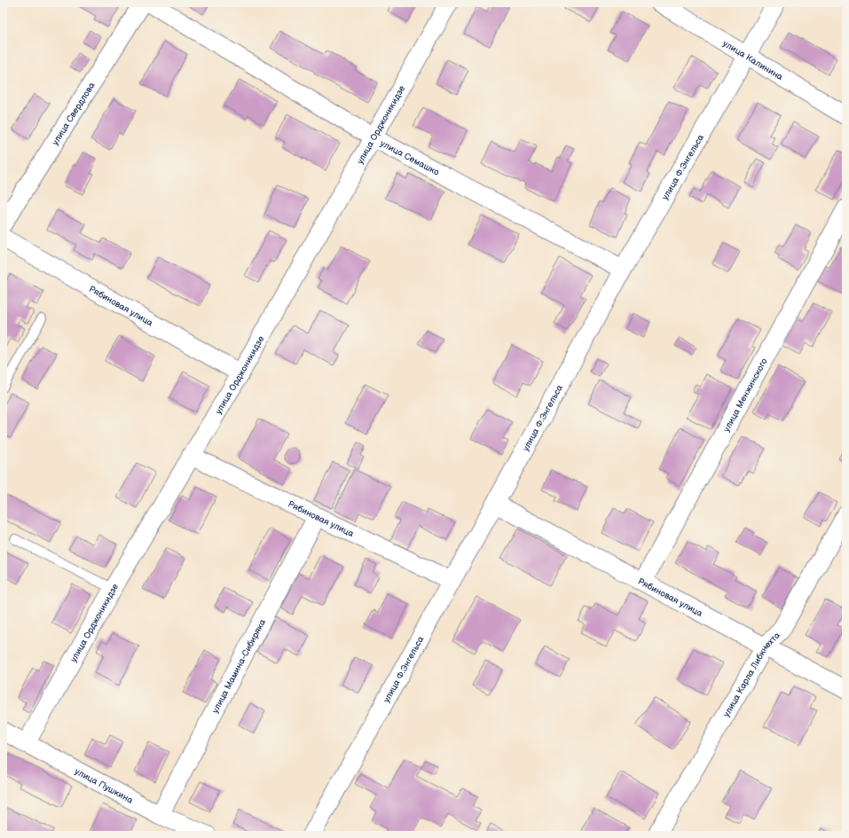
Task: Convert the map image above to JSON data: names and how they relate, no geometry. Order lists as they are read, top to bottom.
{
  "streets": {
    "street": [
      "улица Калинина",
      "улица Свердлова",
      "улица Орджоникидзе",
      "улица Семашко",
      "улица Ф.Энгельса",
      "Рябиновая улица",
      "улица Менжинского",
      "улица Мамина-Сибиряка",
      "улица Карла Либкнехта",
      "улица Пушкина"
    ]
  },
  "crossings": [
    ["улица Калинина", "улица Ф.Энгельса"],
    ["улица Орджоникидзе", "улица Семашко"],
    ["улица Орджоникидзе", "Рябиновая улица"],
    ["улица Орджоникидзе", "улица Пушкина"],
    ["улица Семашко", "улица Ф.Энгельса"],
    ["улица Ф.Энгельса", "Рябиновая улица"],
    ["Рябиновая улица", "улица Менжинского"],
    ["Рябиновая улица", "улица Мамина-Сибиряка"],
    ["Рябиновая улица", "улица Карла Либкнехта"],
    ["улица Мамина-Сибиряка", "улица Пушкина"]
  ]
}
